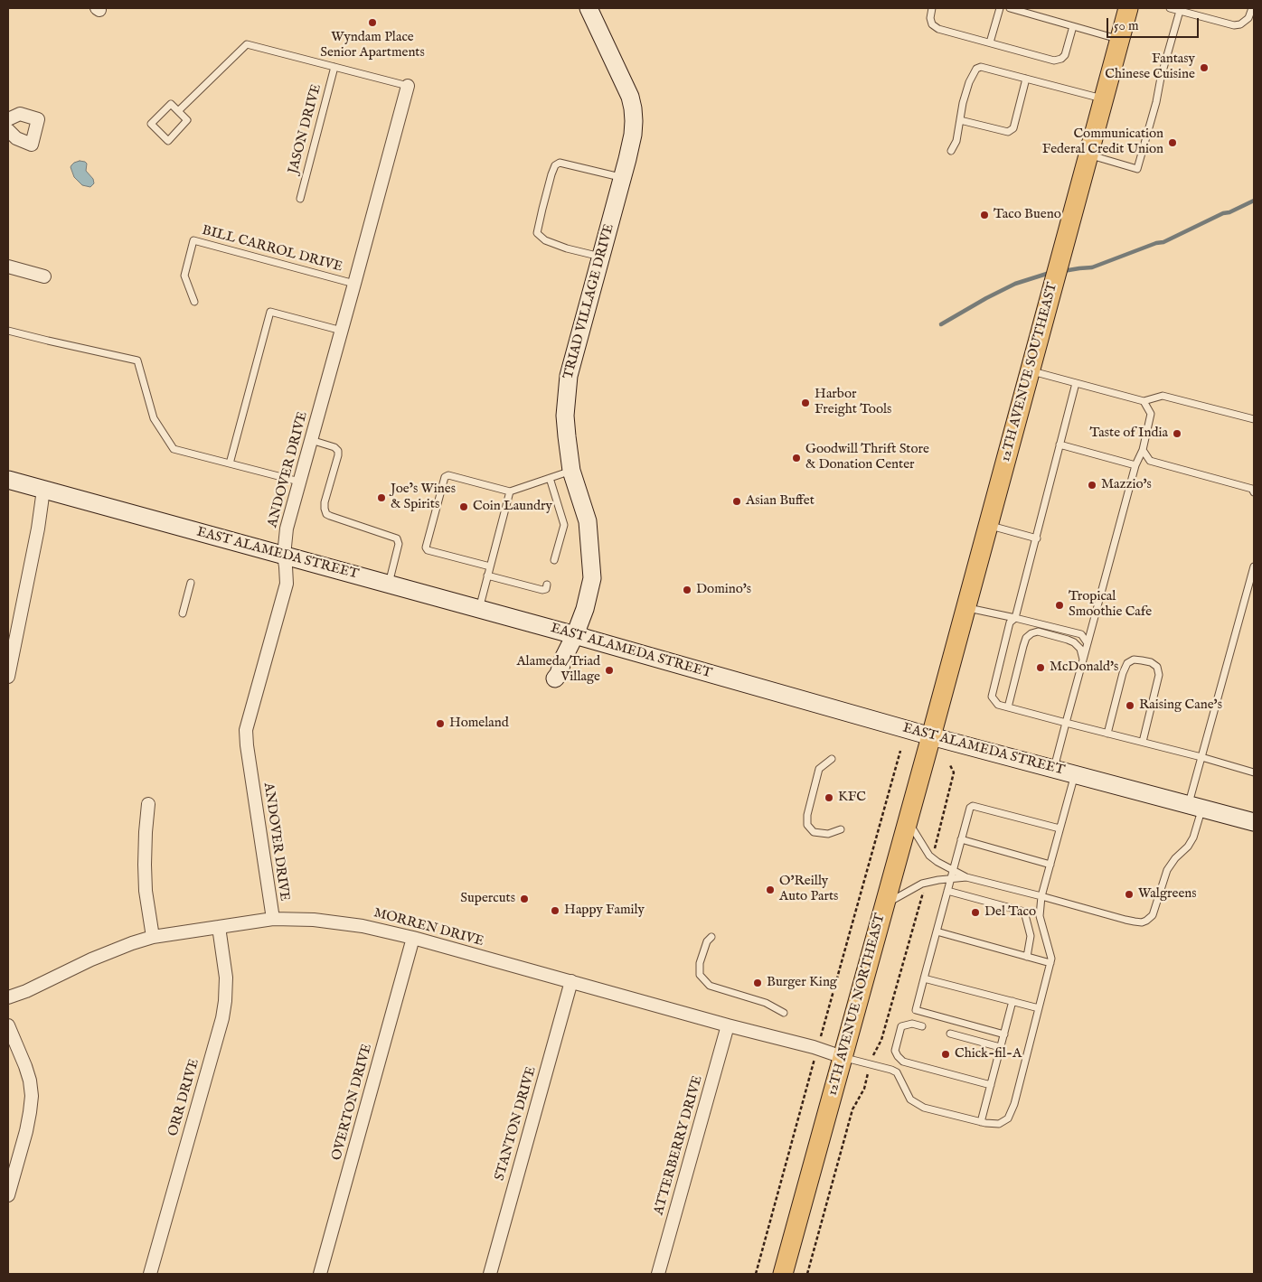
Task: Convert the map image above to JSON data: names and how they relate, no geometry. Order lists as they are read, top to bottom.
{
  "streets": {
    "main road": ["12TH AVENUE SOUTHEAST", "12TH AVENUE NORTHEAST"],
    "street": [
      "TRIAD VILLAGE DRIVE",
      "ANDOVER DRIVE",
      "EAST ALAMEDA STREET",
      "MORREN DRIVE",
      "ORR DRIVE",
      "OVERTON DRIVE",
      "STANTON DRIVE",
      "ATTERBERRY DRIVE"
    ],
    "lane": ["JASON DRIVE", "BILL CARROL DRIVE"]
  },
  "crossings": [
    ["BILL CARROL DRIVE", "ANDOVER DRIVE"],
    ["TRIAD VILLAGE DRIVE", "EAST ALAMEDA STREET"],
    ["12TH AVENUE SOUTHEAST", "EAST ALAMEDA STREET"],
    ["12TH AVENUE SOUTHEAST", "12TH AVENUE NORTHEAST"],
    ["ANDOVER DRIVE", "EAST ALAMEDA STREET"],
    ["ANDOVER DRIVE", "MORREN DRIVE"],
    ["EAST ALAMEDA STREET", "12TH AVENUE NORTHEAST"],
    ["MORREN DRIVE", "12TH AVENUE NORTHEAST"],
    ["MORREN DRIVE", "ORR DRIVE"],
    ["MORREN DRIVE", "OVERTON DRIVE"],
    ["MORREN DRIVE", "STANTON DRIVE"],
    ["MORREN DRIVE", "ATTERBERRY DRIVE"]
  ],
  "places": [
    "Wyndam Place Senior Apartments",
    "Fantasy Chinese Cuisine",
    "Communication Federal Credit Union",
    "Taco Bueno",
    "Harbor Freight Tools",
    "Taste of India",
    "Goodwill Thrift Store & Donation Center",
    "Mazzio's",
    "Joe’s Wines & Spirits",
    "Asian Buffet",
    "Coin Laundry",
    "Domino's",
    "Tropical Smoothie Cafe",
    "McDonald's",
    "Alameda/Triad Village",
    "Raising Cane's",
    "Homeland",
    "KFC",
    "O'Reilly Auto Parts",
    "Walgreens",
    "Supercuts",
    "Happy Family",
    "Del Taco",
    "Burger King",
    "Chick-fil-A"
  ],
  "scale_bar": "50 m"
}
